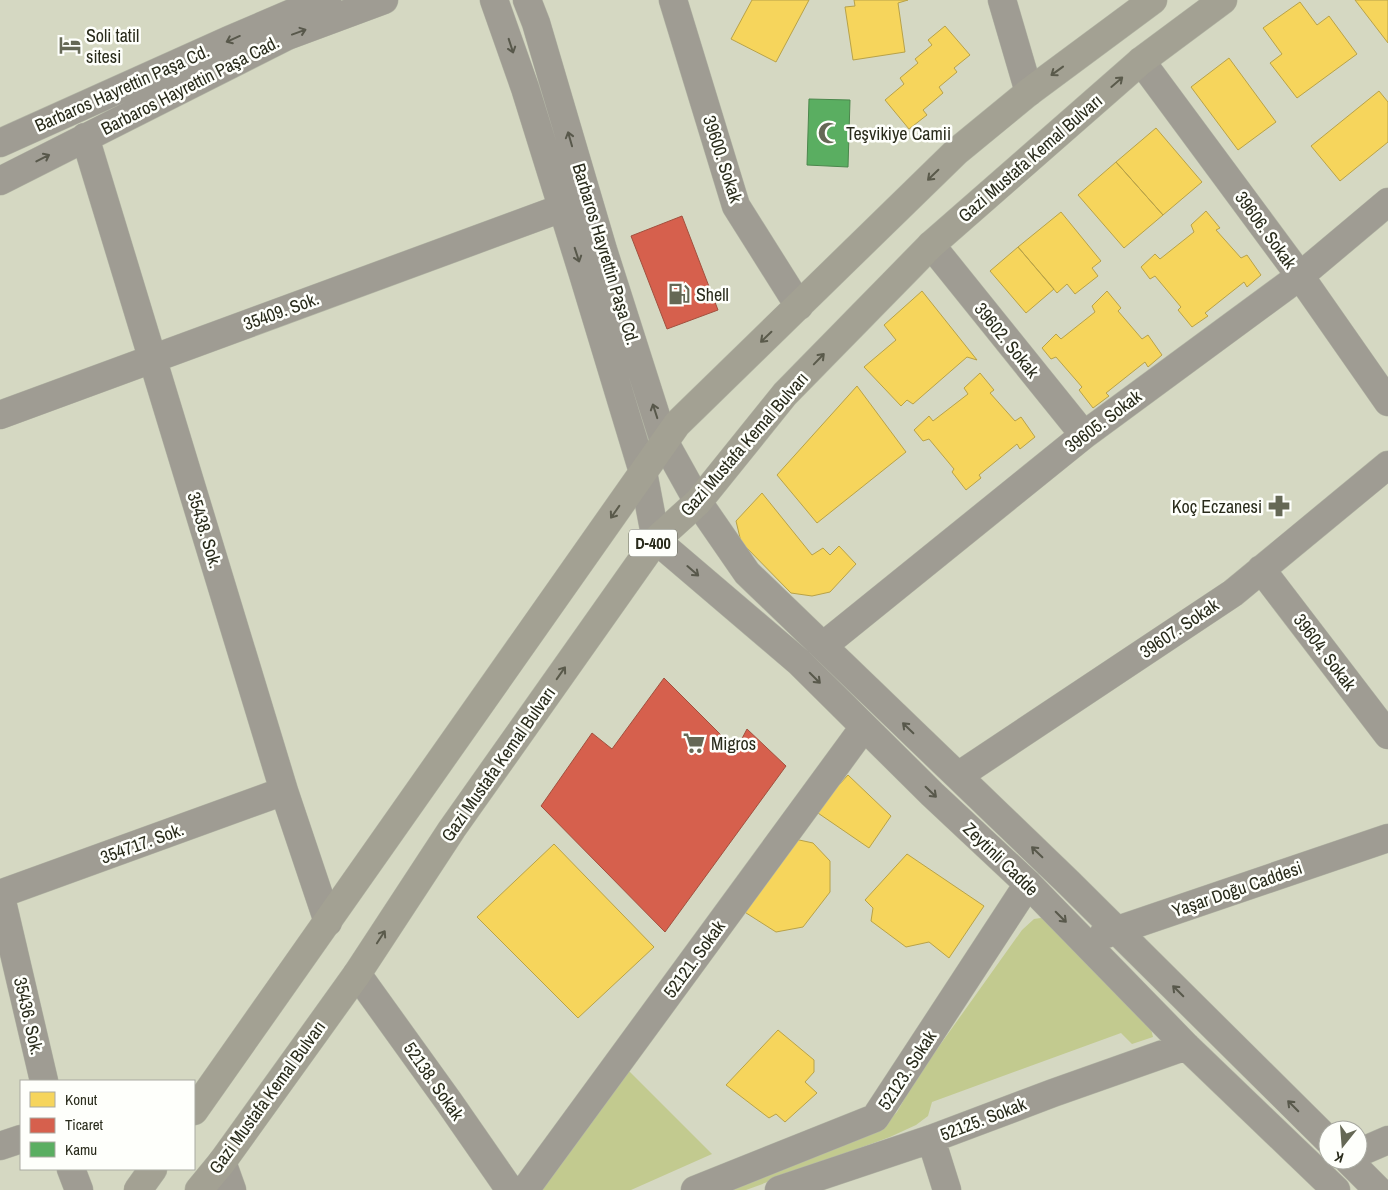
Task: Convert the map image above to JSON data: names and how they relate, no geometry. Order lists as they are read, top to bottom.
{
  "streets": {
    "highway": ["Gazi Mustafa Kemal Bulvarı", "D-400"],
    "street": [
      "Barbaros Hayrettin Paşa Cad.",
      "Barbaros Hayrettin Paşa Cd.",
      "39600. Sokak",
      "39606. Sokak",
      "35409. Sok.",
      "39602. Sokak",
      "39605. Sokak",
      "35438. Sok.",
      "39607. Sokak",
      "39604. Sokak",
      "354717. Sok.",
      "Zeytinli Cadde",
      "Yaşar Doğu Caddesi",
      "52121. Sokak",
      "35436. Sok.",
      "52123. Sokak",
      "52138. Sokak",
      "52125. Sokak"
    ]
  },
  "crossings": [
    ["Barbaros Hayrettin Paşa Cad.", "35438. Sok."],
    ["Barbaros Hayrettin Paşa Cd.", "Gazi Mustafa Kemal Bulvarı"],
    ["Barbaros Hayrettin Paşa Cd.", "D-400"],
    ["Barbaros Hayrettin Paşa Cd.", "Zeytinli Cadde"],
    ["Gazi Mustafa Kemal Bulvarı", "39606. Sokak"],
    ["Gazi Mustafa Kemal Bulvarı", "39602. Sokak"],
    ["Gazi Mustafa Kemal Bulvarı", "Zeytinli Cadde"],
    ["Gazi Mustafa Kemal Bulvarı", "52138. Sokak"],
    ["39600. Sokak", "D-400"],
    ["39606. Sokak", "39605. Sokak"],
    ["35409. Sok.", "35438. Sok."],
    ["39602. Sokak", "39605. Sokak"],
    ["39605. Sokak", "Zeytinli Cadde"],
    ["35438. Sok.", "D-400"],
    ["35438. Sok.", "354717. Sok."],
    ["39607. Sokak", "39604. Sokak"],
    ["39607. Sokak", "Zeytinli Cadde"],
    ["354717. Sok.", "35436. Sok."],
    ["Zeytinli Cadde", "Yaşar Doğu Caddesi"],
    ["Zeytinli Cadde", "52121. Sokak"],
    ["Zeytinli Cadde", "52123. Sokak"],
    ["Zeytinli Cadde", "52125. Sokak"]
  ],
  "one_way": ["Barbaros Hayrettin Paşa Cad."],
  "places": {
    "hotel": ["Soli tatil sitesi"],
    "mosque": ["Teşvikiye Camii"],
    "fuel station": ["Shell"],
    "pharmacy": ["Koç Eczanesi"],
    "supermarket": ["Migros"]
  },
  "legend": ["Konut", "Ticaret", "Kamu"],
  "north": "bottom"
}
